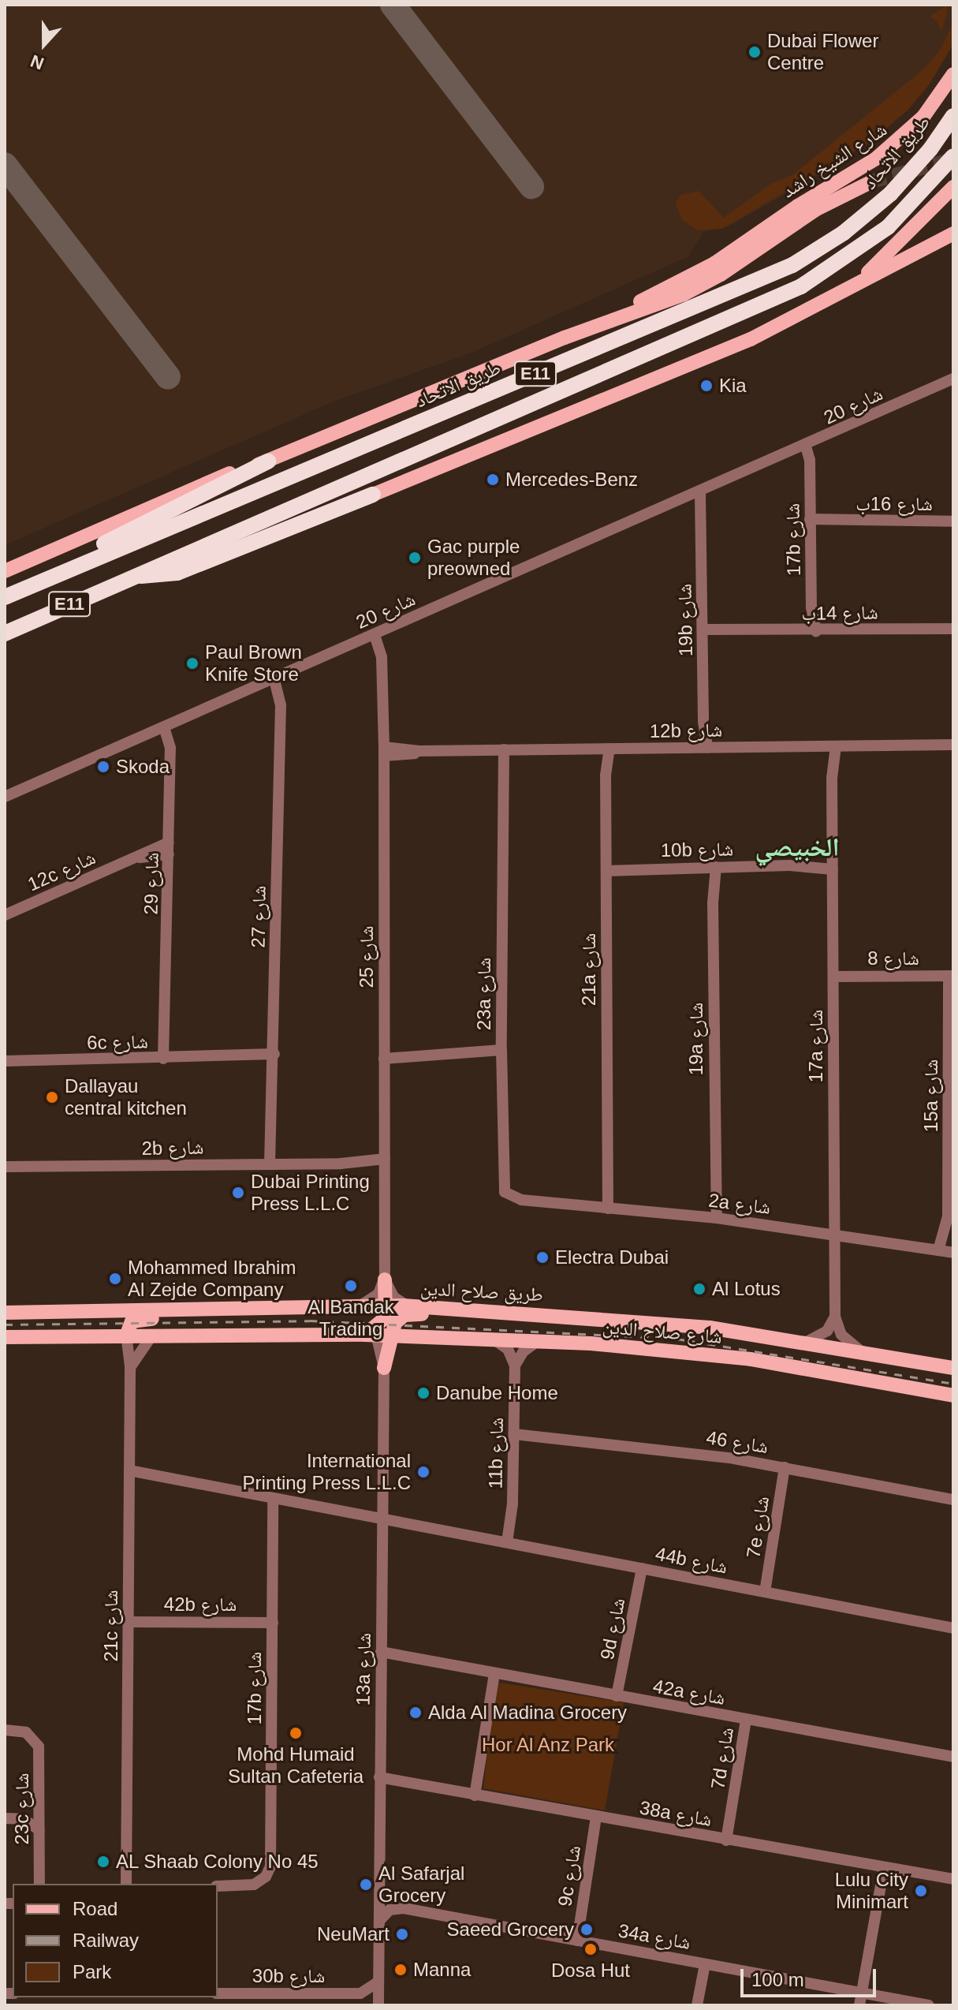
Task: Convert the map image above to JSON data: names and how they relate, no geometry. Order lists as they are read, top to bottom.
{
  "streets": {
    "highway": ["طريق الاتحاد", "E11"],
    "main road": ["شارع الشيخ راشد", "طريق صلاح الدين", "شارع صلاح الدين"],
    "street": [
      "شارع 20",
      "شارع 16ب",
      "17b شارع",
      "شارع 14ب",
      "19b شارع",
      "12b شارع",
      "10b شارع",
      "12c شارع",
      "شارع 29",
      "شارع 27",
      "شارع 25",
      "شارع 8",
      "21a شارع",
      "23a شارع",
      "19a شارع",
      "6c شارع",
      "17a شارع",
      "15a شارع",
      "2b شارع",
      "2a شارع",
      "شارع 46",
      "11b شارع",
      "7e شارع",
      "44b شارع",
      "42b شارع",
      "21c شارع",
      "9d شارع",
      "13a شارع",
      "42a شارع",
      "7d شارع",
      "23c شارع",
      "38a شارع",
      "9c شارع",
      "34a شارع",
      "30b شارع"
    ]
  },
  "crossings": [
    ["طريق الاتحاد", "شارع الشيخ راشد"],
    ["شارع 20", "17b شارع"],
    ["شارع 20", "19b شارع"],
    ["شارع 20", "شارع 29"],
    ["شارع 20", "شارع 27"],
    ["شارع 20", "شارع 25"],
    ["شارع 16ب", "17b شارع"],
    ["17b شارع", "شارع 14ب"],
    ["17b شارع", "44b شارع"],
    ["17b شارع", "42b شارع"],
    ["شارع 14ب", "19b شارع"],
    ["19b شارع", "12b شارع"],
    ["12b شارع", "شارع 25"],
    ["12b شارع", "21a شارع"],
    ["12b شارع", "23a شارع"],
    ["12b شارع", "17a شارع"],
    ["10b شارع", "21a شارع"],
    ["10b شارع", "19a شارع"],
    ["10b شارع", "17a شارع"],
    ["12c شارع", "شارع 29"],
    ["شارع 29", "6c شارع"],
    ["شارع 27", "6c شارع"],
    ["شارع 27", "2b شارع"],
    ["شارع 25", "2b شارع"],
    ["شارع 8", "17a شارع"],
    ["شارع 8", "15a شارع"],
    ["21a شارع", "2a شارع"],
    ["23a شارع", "2a شارع"],
    ["19a شارع", "2a شارع"],
    ["17a شارع", "2a شارع"],
    ["17a شارع", "طريق صلاح الدين"],
    ["15a شارع", "2a شارع"],
    ["شارع 46", "11b شارع"],
    ["شارع 46", "7e شارع"],
    ["11b شارع", "44b شارع"],
    ["7e شارع", "44b شارع"],
    ["44b شارع", "21c شارع"],
    ["44b شارع", "9d شارع"],
    ["44b شارع", "13a شارع"],
    ["42b شارع", "21c شارع"],
    ["9d شارع", "42a شارع"],
    ["13a شارع", "42a شارع"],
    ["13a شارع", "38a شارع"],
    ["13a شارع", "34a شارع"],
    ["13a شارع", "30b شارع"],
    ["42a شارع", "7d شارع"],
    ["7d شارع", "38a شارع"],
    ["38a شارع", "9c شارع"],
    ["9c شارع", "34a شارع"]
  ],
  "districts": ["الخبيصي"],
  "parks": ["Hor Al Anz Park"],
  "places": [
    "Dubai Flower Centre",
    "Kia",
    "Mercedes-Benz",
    "Gac purple preowned",
    "Paul Brown Knife Store",
    "Skoda",
    "Dallayau central kitchen",
    "Dubai Printing Press L.L.C",
    "Electra Dubai",
    "Mohammed Ibrahim Al Zejde Company",
    "Al Bandak Trading",
    "Al Lotus",
    "Danube Home",
    "International Printing Press L.L.C",
    "Alda Al Madina Grocery",
    "Mohd Humaid Sultan Cafeteria",
    "AL Shaab Colony No 45",
    "Al Safarjal Grocery",
    "Lulu City Minimart",
    "Saeed Grocery",
    "NeuMart",
    "Dosa Hut",
    "Manna"
  ],
  "legend": ["Road", "Railway", "Park"],
  "scale_bar": "100 m",
  "north": "bottom"
}
